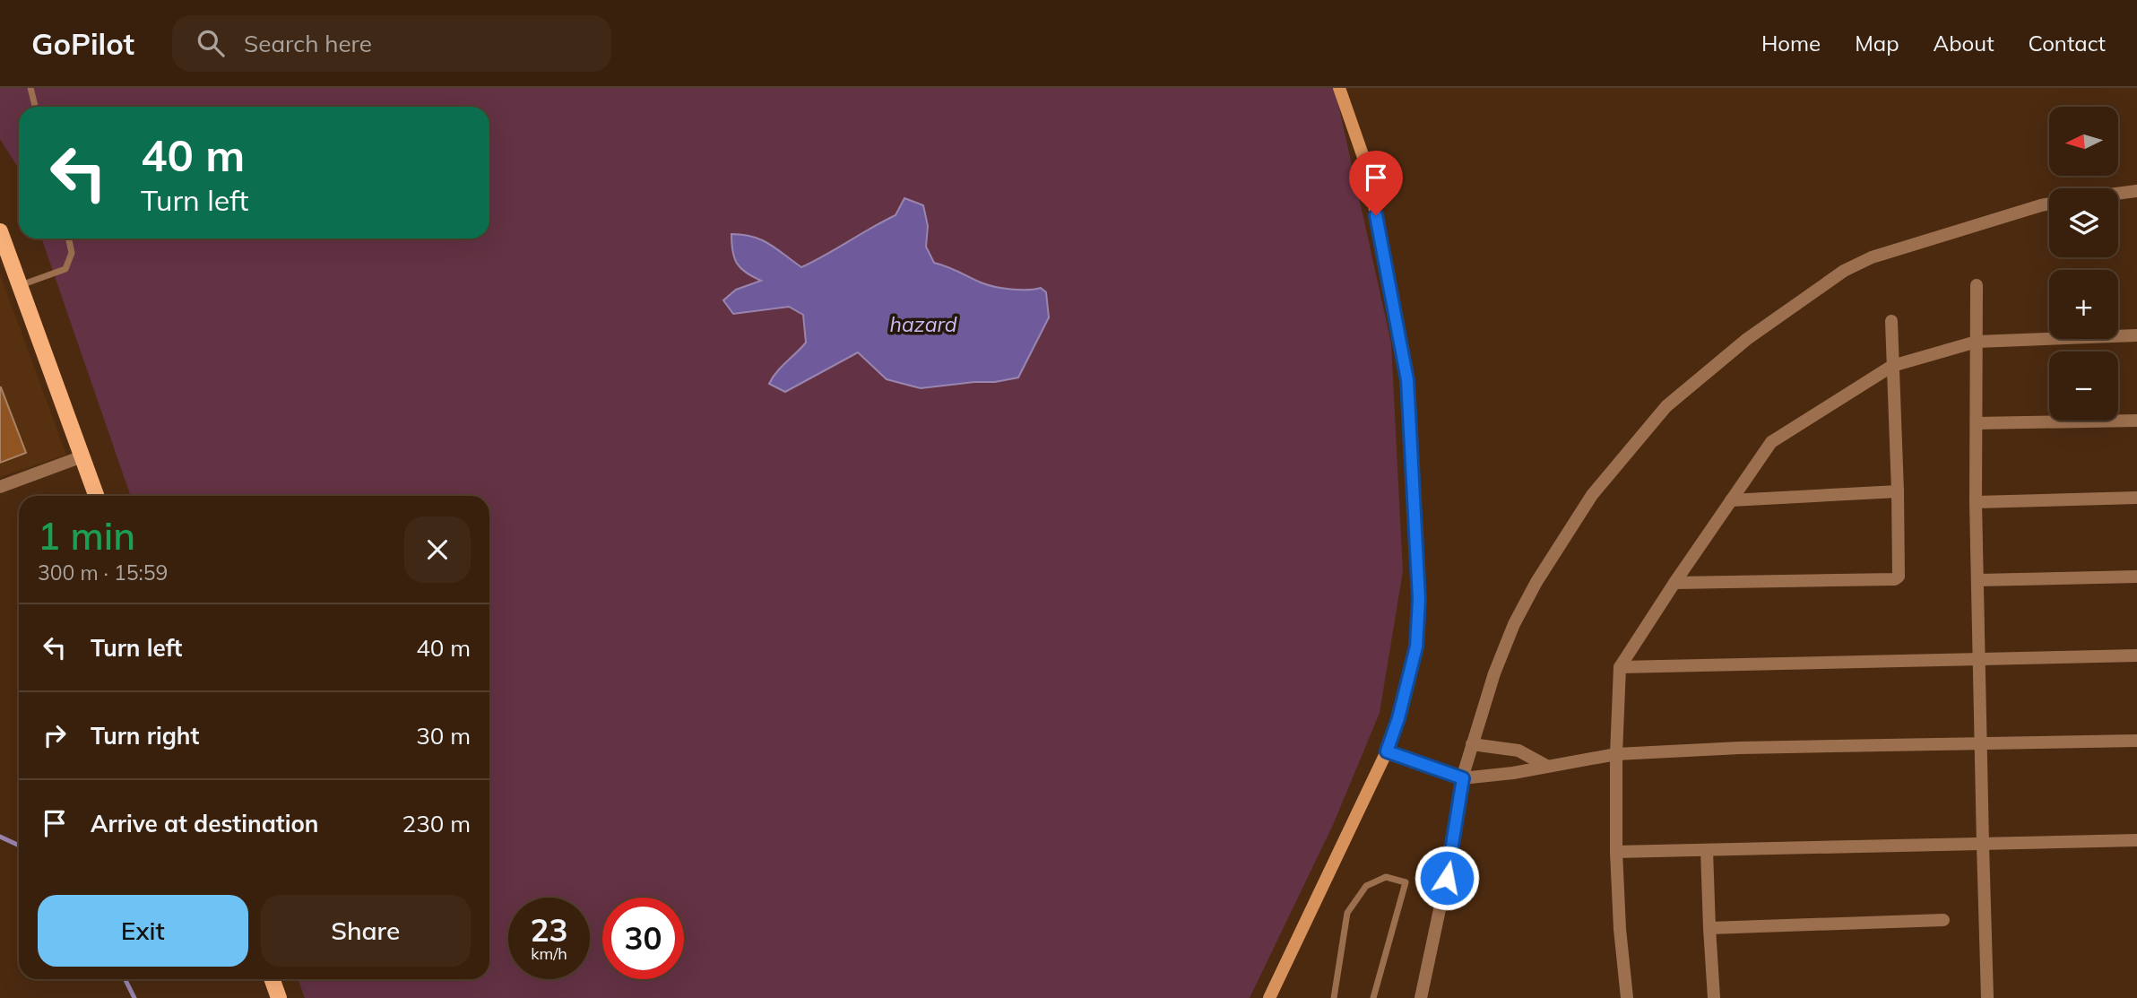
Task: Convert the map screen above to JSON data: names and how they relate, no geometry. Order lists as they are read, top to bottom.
{
  "water": ["hazard"],
  "north": "left",
  "page": {
    "header": "GoPilot",
    "search": "Search here",
    "nav": [
      "Home",
      "Map",
      "About",
      "Contact"
    ],
    "map_buttons": ["+", "−"],
    "turn": ["40 m", "Turn left"],
    "heading": ["1 min", "300 m · 15:59"],
    "list": [
      {
        "name": "Turn left",
        "value": "40 m"
      },
      {
        "name": "Turn right",
        "value": "30 m"
      },
      {
        "name": "Arrive at destination",
        "value": "230 m"
      }
    ],
    "buttons": ["Exit", "Share"],
    "speed": "23 km/h",
    "limit": "30"
  }
}
